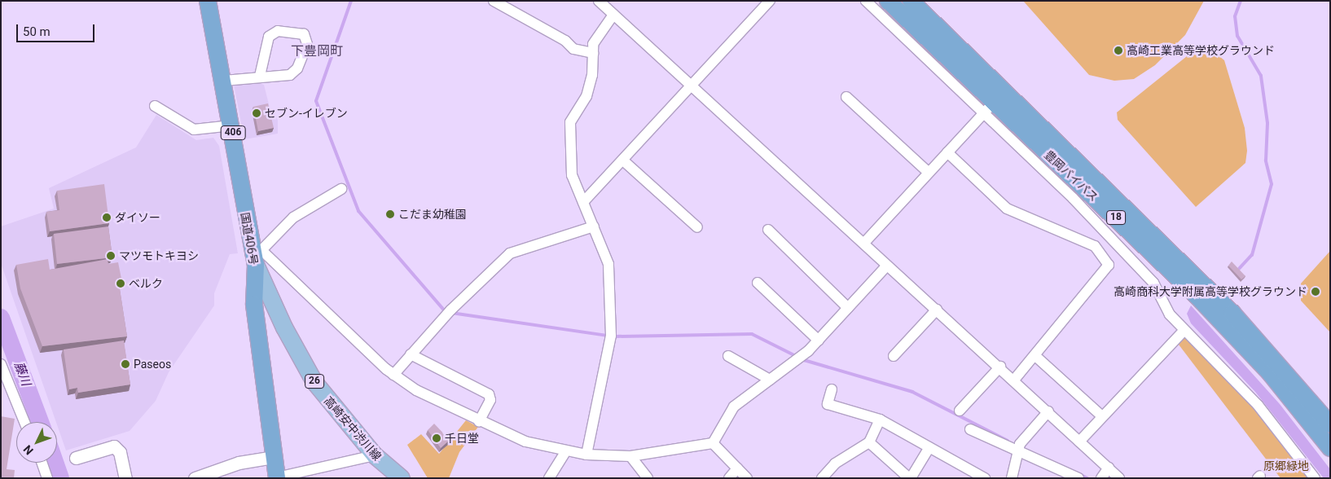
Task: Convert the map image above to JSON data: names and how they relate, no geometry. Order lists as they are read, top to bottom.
{
  "streets": {
    "highway": [
      "406",
      "豊岡バイパス",
      "18",
      "国道406号"
    ],
    "main road": ["26", "高崎安中渋川線"]
  },
  "crossings": [
    ["国道406号", "高崎安中渋川線"]
  ],
  "districts": ["下豊岡町"],
  "water": ["藤川"],
  "parks": ["原郷緑地"],
  "places": [
    "高崎工業高等学校グラウンド",
    "セブン-イレブン",
    "こだま幼稚園",
    "ダイソー",
    "マツモトキヨシ",
    "ベルク",
    "高崎商科大学附属高等学校グラウンド",
    "Paseos",
    "千日堂"
  ],
  "scale_bar": "50 m",
  "north": "bottom left"
}
